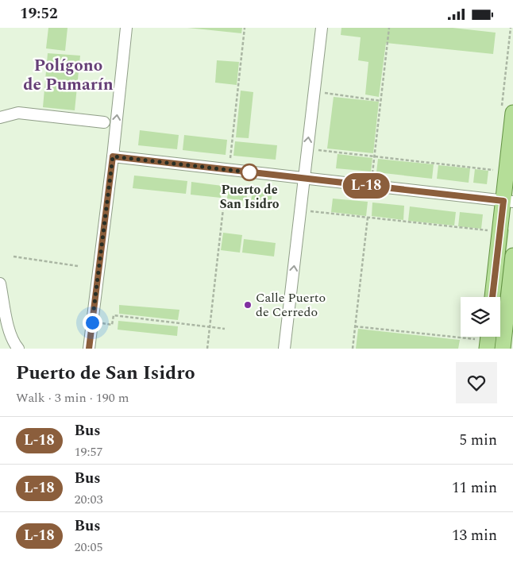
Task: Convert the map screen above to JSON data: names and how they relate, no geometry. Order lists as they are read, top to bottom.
{
  "districts": ["Polígono de Pumarín"],
  "places": ["Puerto de San Isidro", "Calle Puerto de Cerredo"],
  "lines": ["bus line L-18"],
  "page": {
    "status": "19:52",
    "on_map": "L-18",
    "heading": ["Puerto de San Isidro", "Walk · 3 min · 190 m"],
    "list": [
      {
        "mark": "L-18",
        "name": "Bus",
        "note": "19:57",
        "value": "5 min"
      },
      {
        "mark": "L-18",
        "name": "Bus",
        "note": "20:03",
        "value": "11 min"
      },
      {
        "mark": "L-18",
        "name": "Bus",
        "note": "20:05",
        "value": "13 min"
      }
    ]
  }
}
